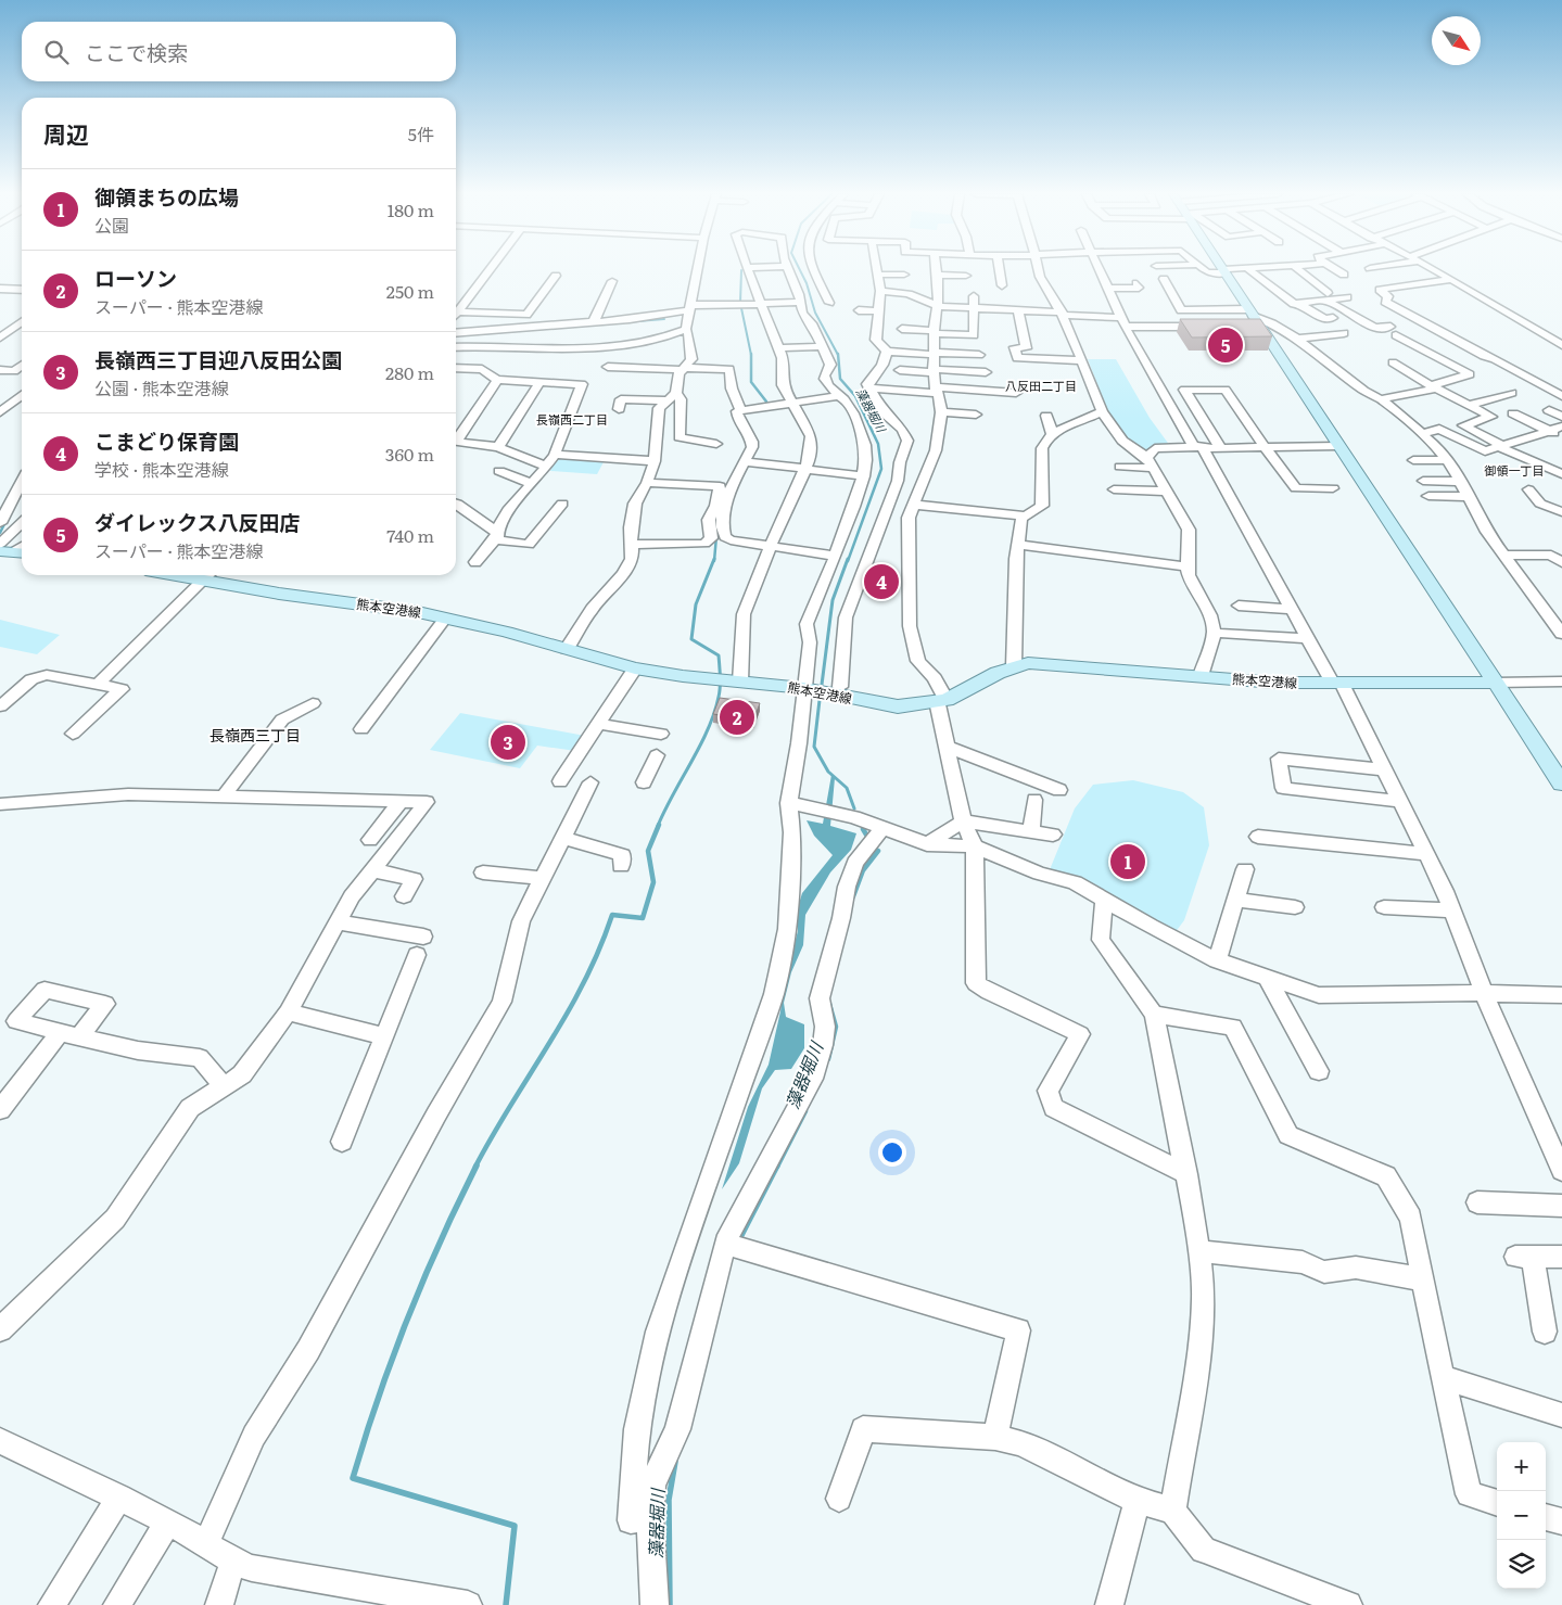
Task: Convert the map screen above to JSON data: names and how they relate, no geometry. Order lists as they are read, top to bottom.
{
  "streets": {
    "main road": ["熊本空港線"]
  },
  "districts": [
    "八反田二丁目",
    "長嶺西二丁目",
    "御領一丁目",
    "長嶺西三丁目"
  ],
  "water": ["藻器堀川"],
  "north": "bottom right",
  "page": {
    "search": "ここで検索",
    "heading": ["周辺", "5件"],
    "list": [
      {
        "mark": "1",
        "name": "御領まちの広場",
        "note": "公園",
        "value": "180 m"
      },
      {
        "mark": "2",
        "name": "ローソン",
        "note": "スーパー · 熊本空港線",
        "value": "250 m"
      },
      {
        "mark": "3",
        "name": "長嶺西三丁目迎八反田公園",
        "note": "公園 · 熊本空港線",
        "value": "280 m"
      },
      {
        "mark": "4",
        "name": "こまどり保育園",
        "note": "学校 · 熊本空港線",
        "value": "360 m"
      },
      {
        "mark": "5",
        "name": "ダイレックス八反田店",
        "note": "スーパー · 熊本空港線",
        "value": "740 m"
      }
    ],
    "pins": [
      "5",
      "4",
      "2",
      "3",
      "1"
    ],
    "map_buttons": ["+", "−"]
  }
}
